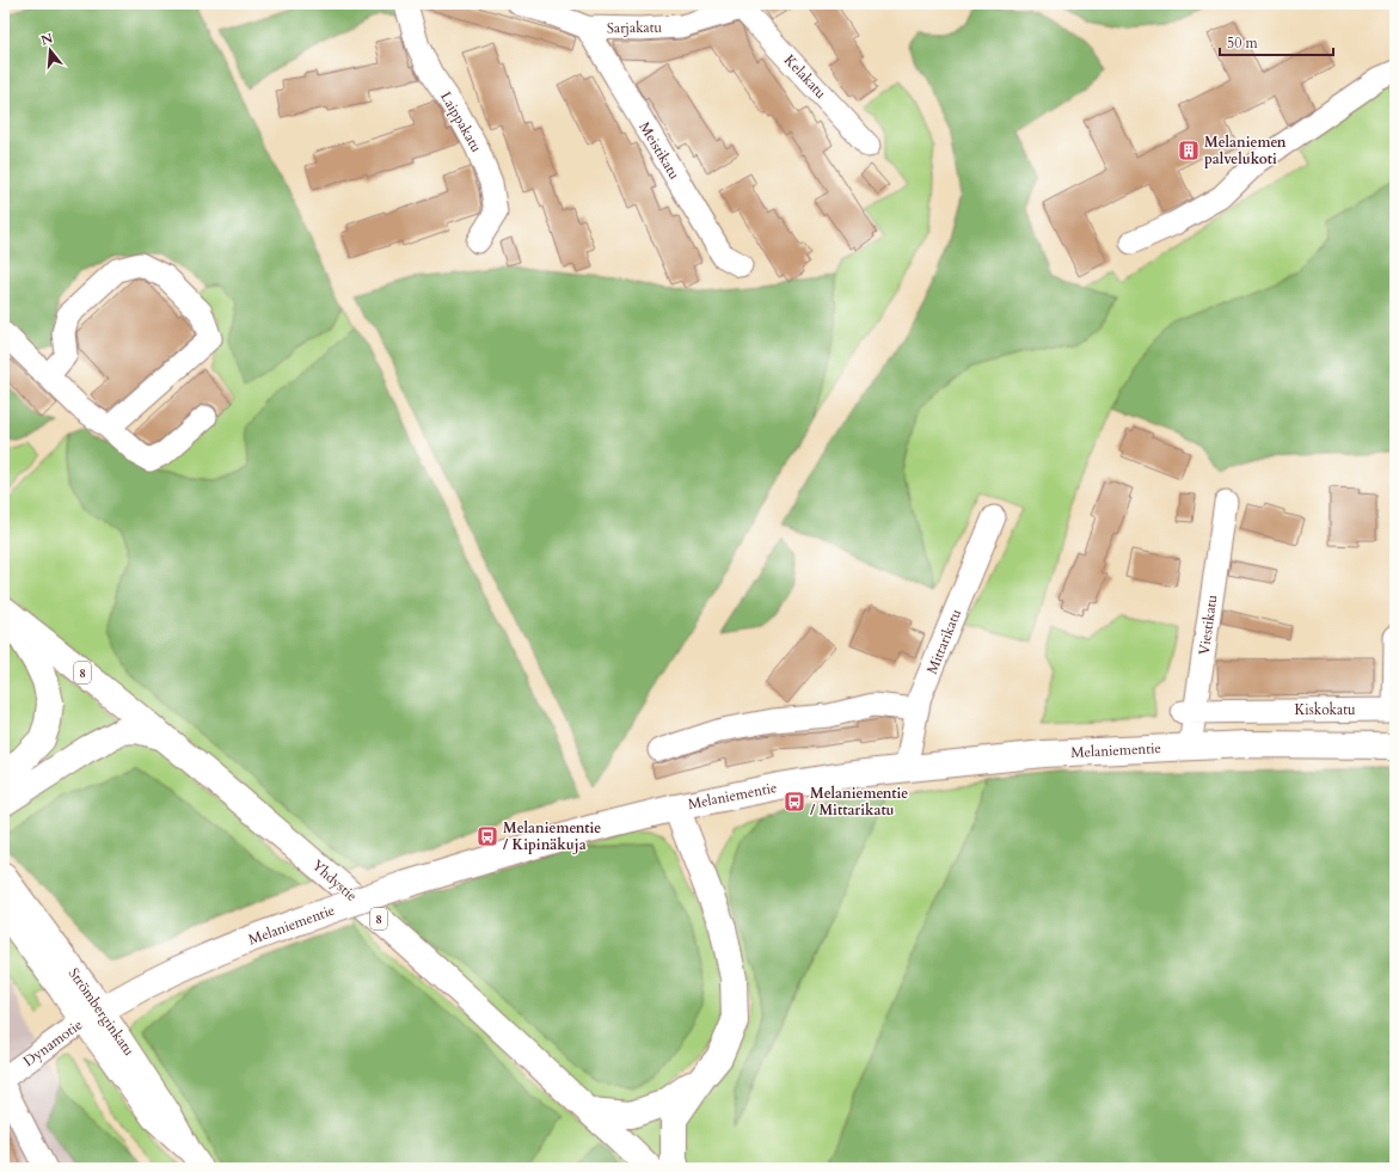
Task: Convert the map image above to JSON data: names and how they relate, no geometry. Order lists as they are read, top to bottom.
{
  "streets": {
    "main road": [
      "8",
      "Melaniementie",
      "Yhdystie",
      "Strömberginkatu"
    ],
    "street": [
      "Sarjakatu",
      "Kelakatu",
      "Laippakatu",
      "Meistikatu",
      "Viestikatu",
      "Mittarikatu",
      "Kiskokatu",
      "Dynamotie"
    ]
  },
  "crossings": [
    ["Sarjakatu", "Kelakatu"],
    ["Sarjakatu", "Meistikatu"],
    ["Viestikatu", "Kiskokatu"],
    ["Viestikatu", "Melaniementie"],
    ["Mittarikatu", "Melaniementie"],
    ["Melaniementie", "Strömberginkatu"],
    ["Melaniementie", "Dynamotie"],
    ["Strömberginkatu", "Dynamotie"]
  ],
  "places": {
    "building": ["Melaniemen palvelukoti"],
    "bus stop": ["Melaniementie / Mittarikatu", "Melaniementie / Kipinäkuja"]
  },
  "scale_bar": "50 m",
  "north": "top"
}
